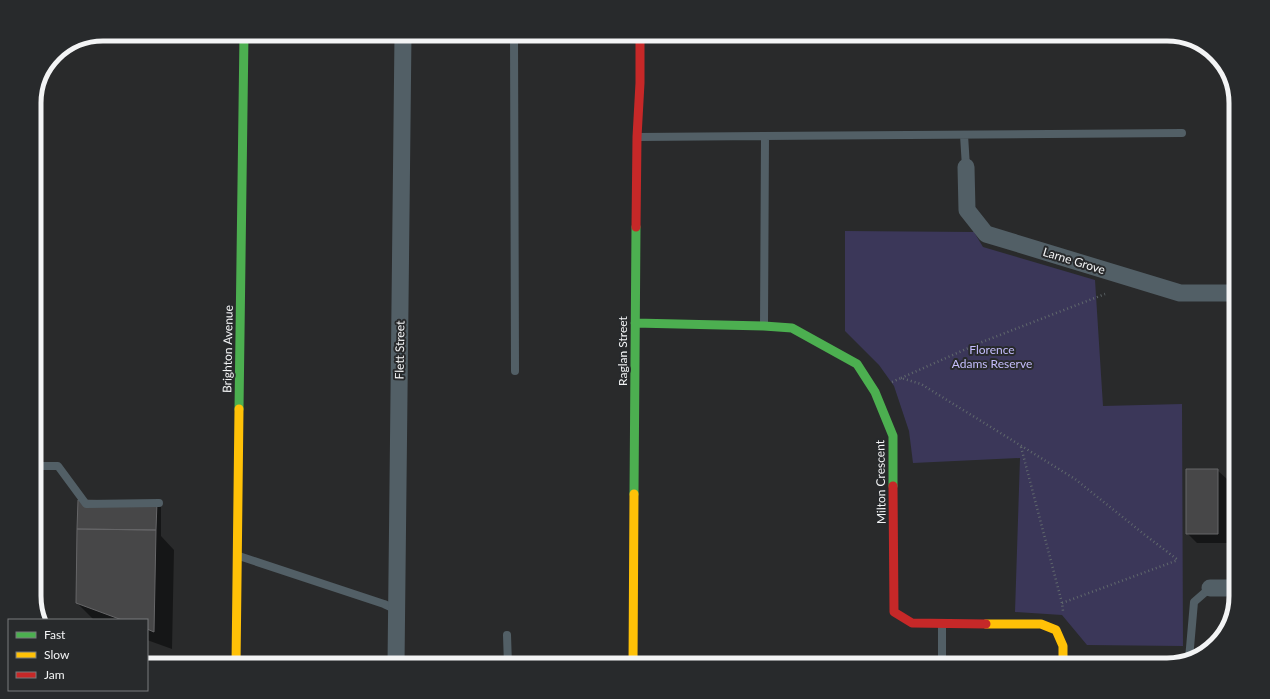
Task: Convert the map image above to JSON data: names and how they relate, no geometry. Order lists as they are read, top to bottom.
{
  "streets": {
    "street": [
      "Larne Grove",
      "Brighton Avenue",
      "Flett Street",
      "Raglan Street",
      "Milton Crescent"
    ]
  },
  "crossings": [
    ["Raglan Street", "Milton Crescent"]
  ],
  "parks": ["Florence Adams Reserve"],
  "legend": ["Fast", "Slow", "Jam"]
}
